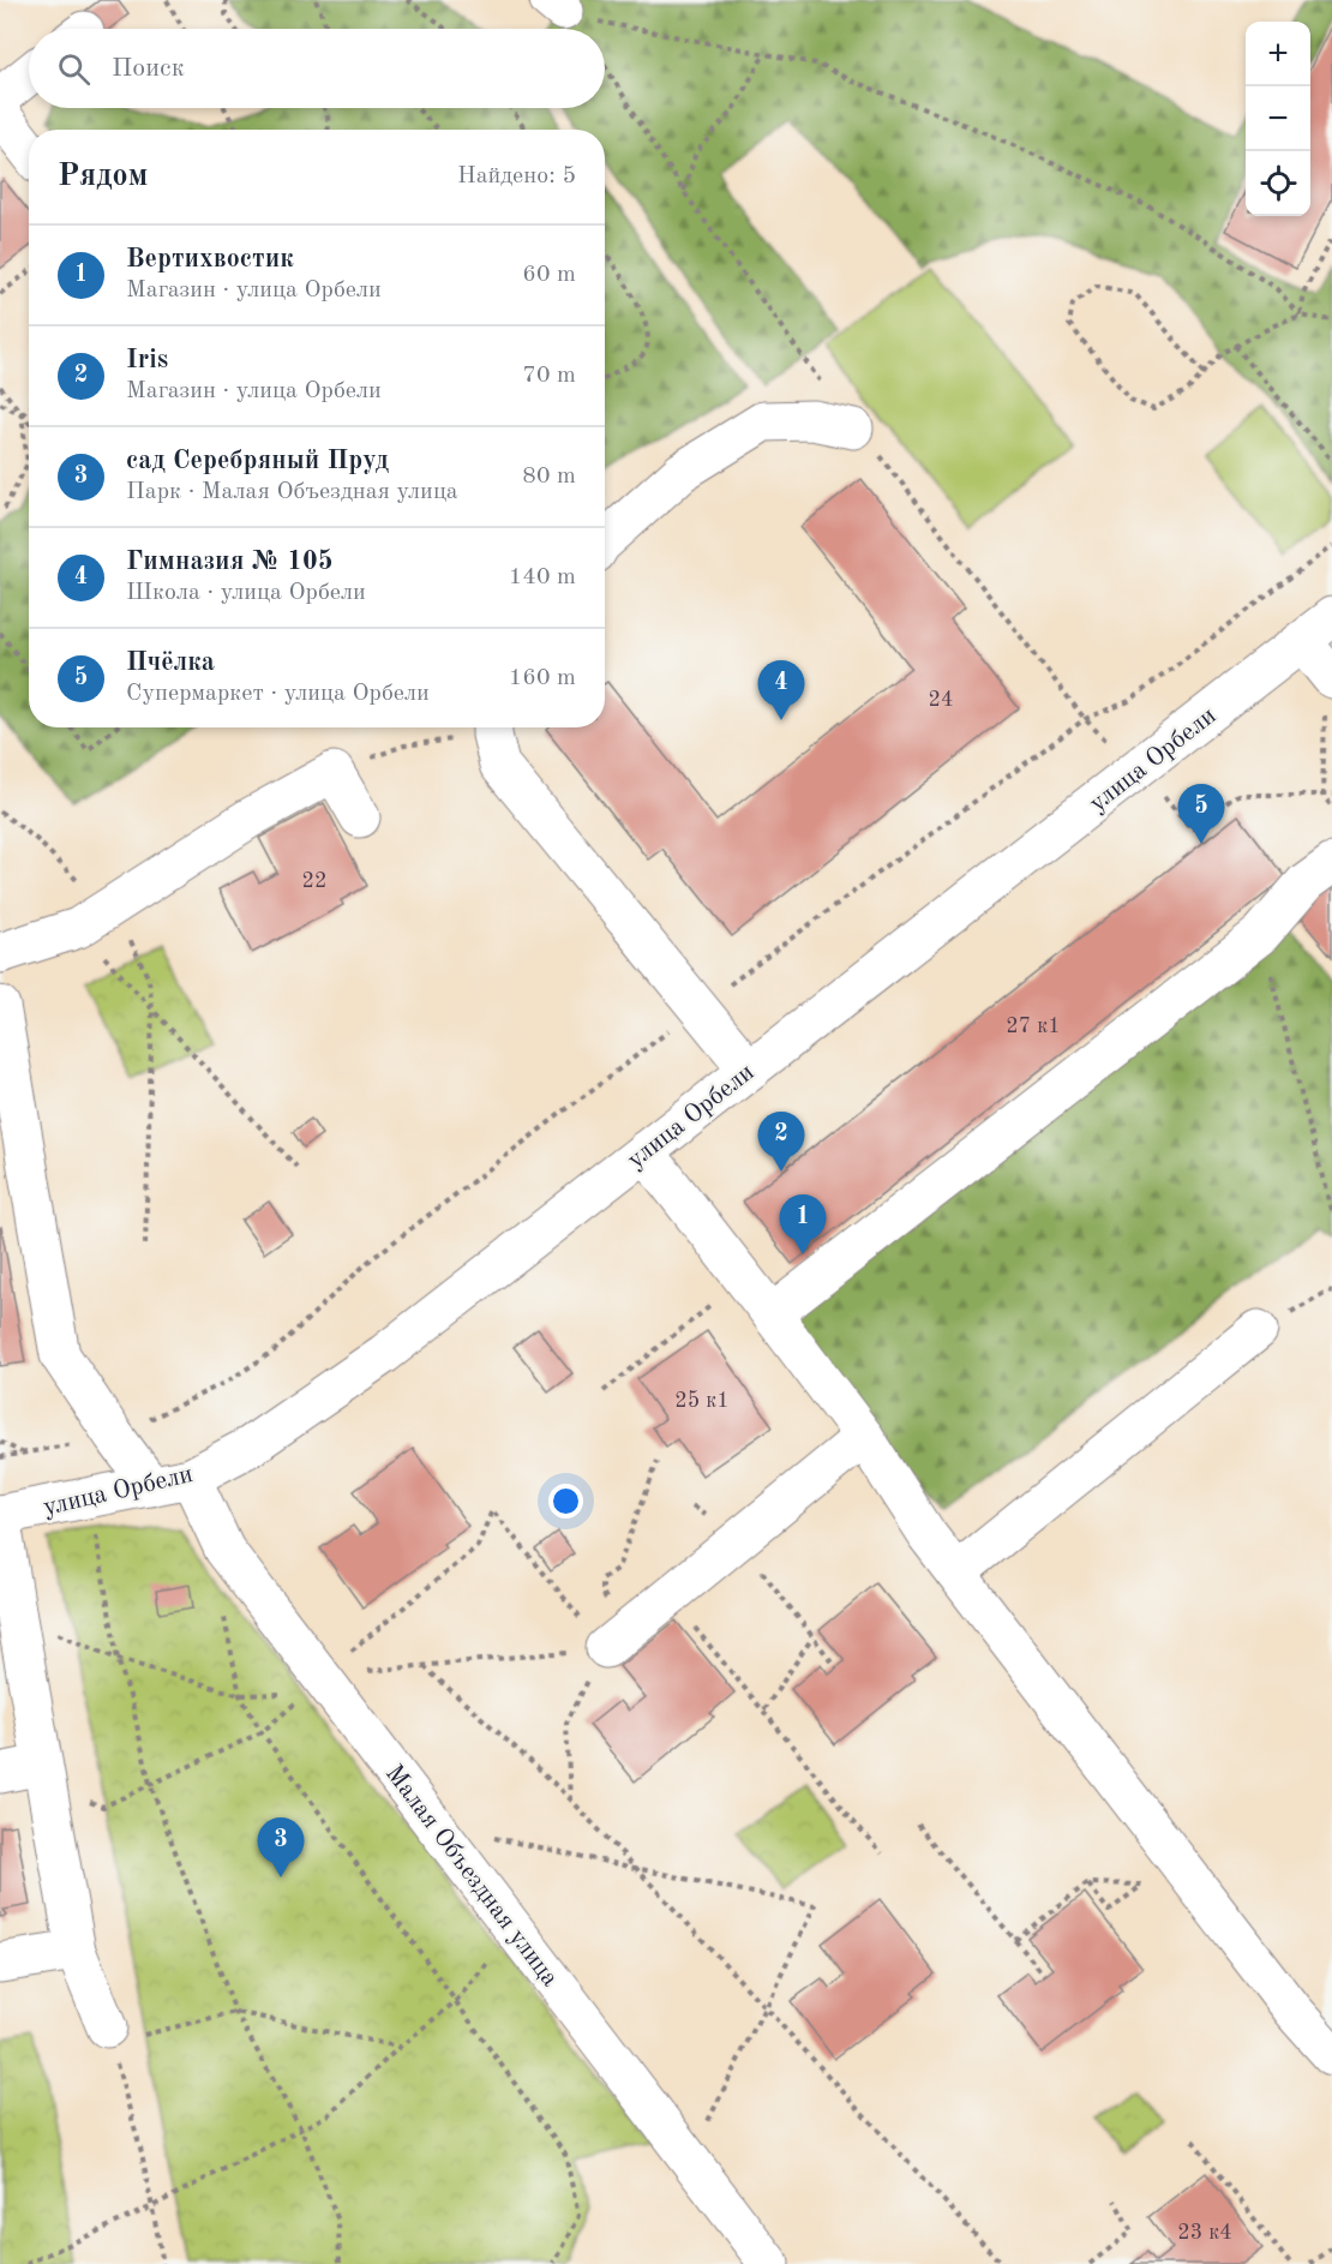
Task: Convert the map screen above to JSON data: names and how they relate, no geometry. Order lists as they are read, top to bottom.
{
  "streets": {
    "street": ["улица Орбели", "Малая Объездная улица"]
  },
  "crossings": [
    ["улица Орбели", "Малая Объездная улица"]
  ],
  "house_numbers": [
    "24",
    "22",
    "27 к1",
    "25 к1",
    "23 к4"
  ],
  "page": {
    "map_buttons": ["+", "−"],
    "search": "Поиск",
    "heading": ["Рядом", "Найдено: 5"],
    "list": [
      {
        "mark": "1",
        "name": "Вертихвостик",
        "note": "Магазин · улица Орбели",
        "value": "60 m"
      },
      {
        "mark": "2",
        "name": "Iris",
        "note": "Магазин · улица Орбели",
        "value": "70 m"
      },
      {
        "mark": "3",
        "name": "сад Серебряный Пруд",
        "note": "Парк · Малая Объездная улица",
        "value": "80 m"
      },
      {
        "mark": "4",
        "name": "Гимназия № 105",
        "note": "Школа · улица Орбели",
        "value": "140 m"
      },
      {
        "mark": "5",
        "name": "Пчёлка",
        "note": "Супермаркет · улица Орбели",
        "value": "160 m"
      }
    ],
    "pins": [
      "4",
      "5",
      "2",
      "1",
      "3"
    ]
  }
}
